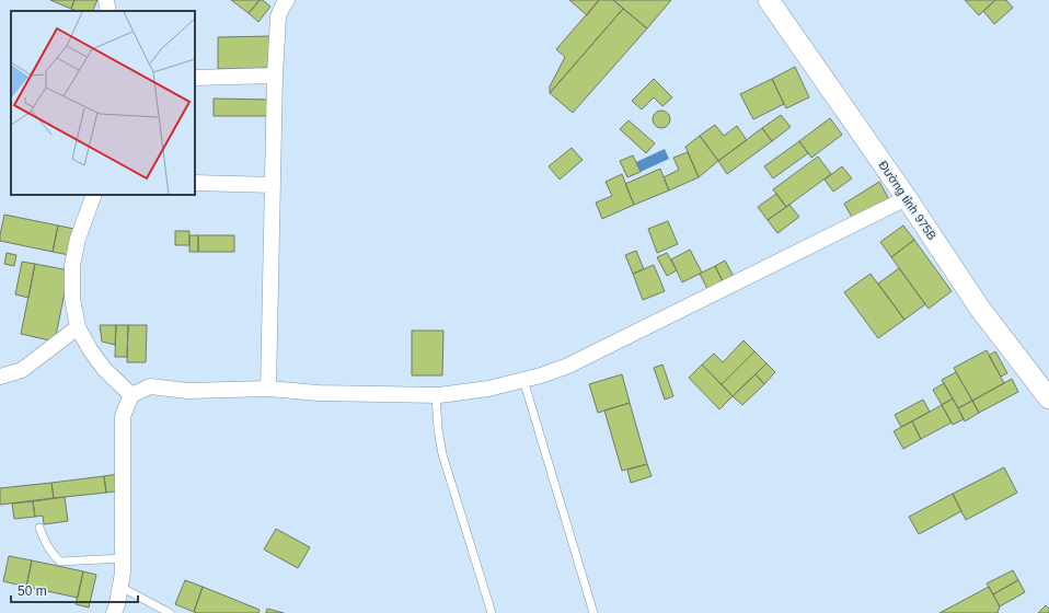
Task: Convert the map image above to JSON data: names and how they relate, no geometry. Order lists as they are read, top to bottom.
{
  "streets": {
    "main road": ["Đường tỉnh 975B"]
  },
  "scale_bar": "50 m"
}
